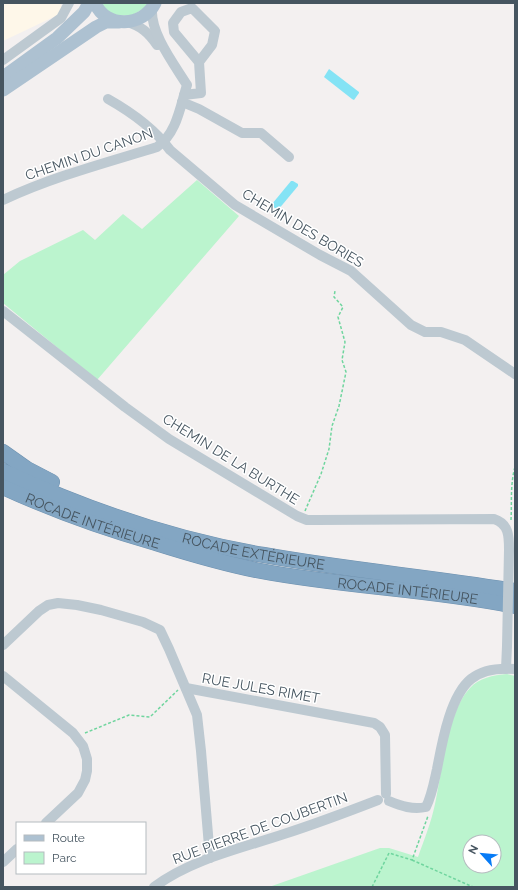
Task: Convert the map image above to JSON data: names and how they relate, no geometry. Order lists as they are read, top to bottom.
{
  "streets": {
    "highway": ["ROCADE INTÉRIEURE", "ROCADE EXTÉRIEURE"],
    "street": [
      "CHEMIN DU CANON",
      "CHEMIN DES BORIES",
      "CHEMIN DE LA BURTHE",
      "RUE JULES RIMET",
      "RUE PIERRE DE COUBERTIN"
    ]
  },
  "crossings": [
    ["CHEMIN DU CANON", "CHEMIN DES BORIES"],
    ["RUE JULES RIMET", "RUE PIERRE DE COUBERTIN"]
  ],
  "legend": ["Route", "Parc"],
  "north": "top left"
}
